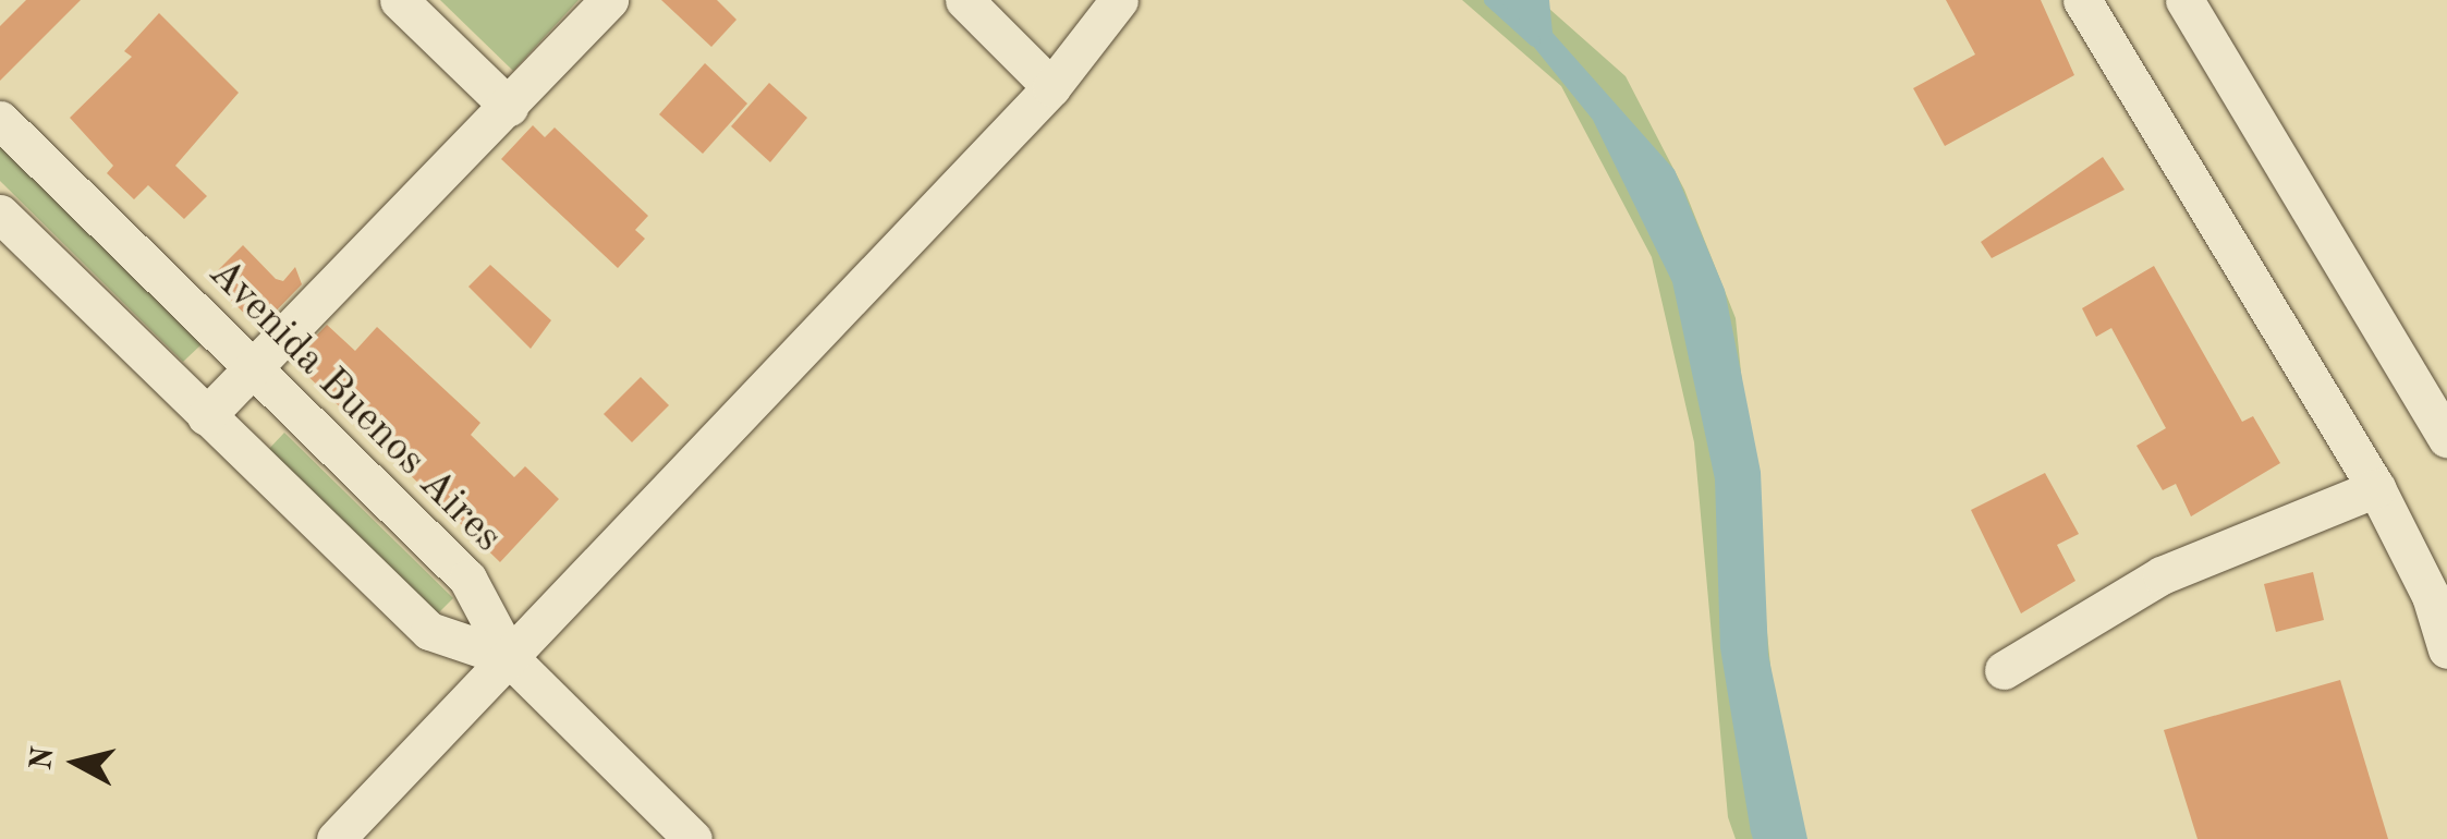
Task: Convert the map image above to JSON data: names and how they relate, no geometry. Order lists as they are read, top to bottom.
{
  "streets": {
    "street": ["Avenida Buenos Aires"]
  },
  "north": "left"
}
